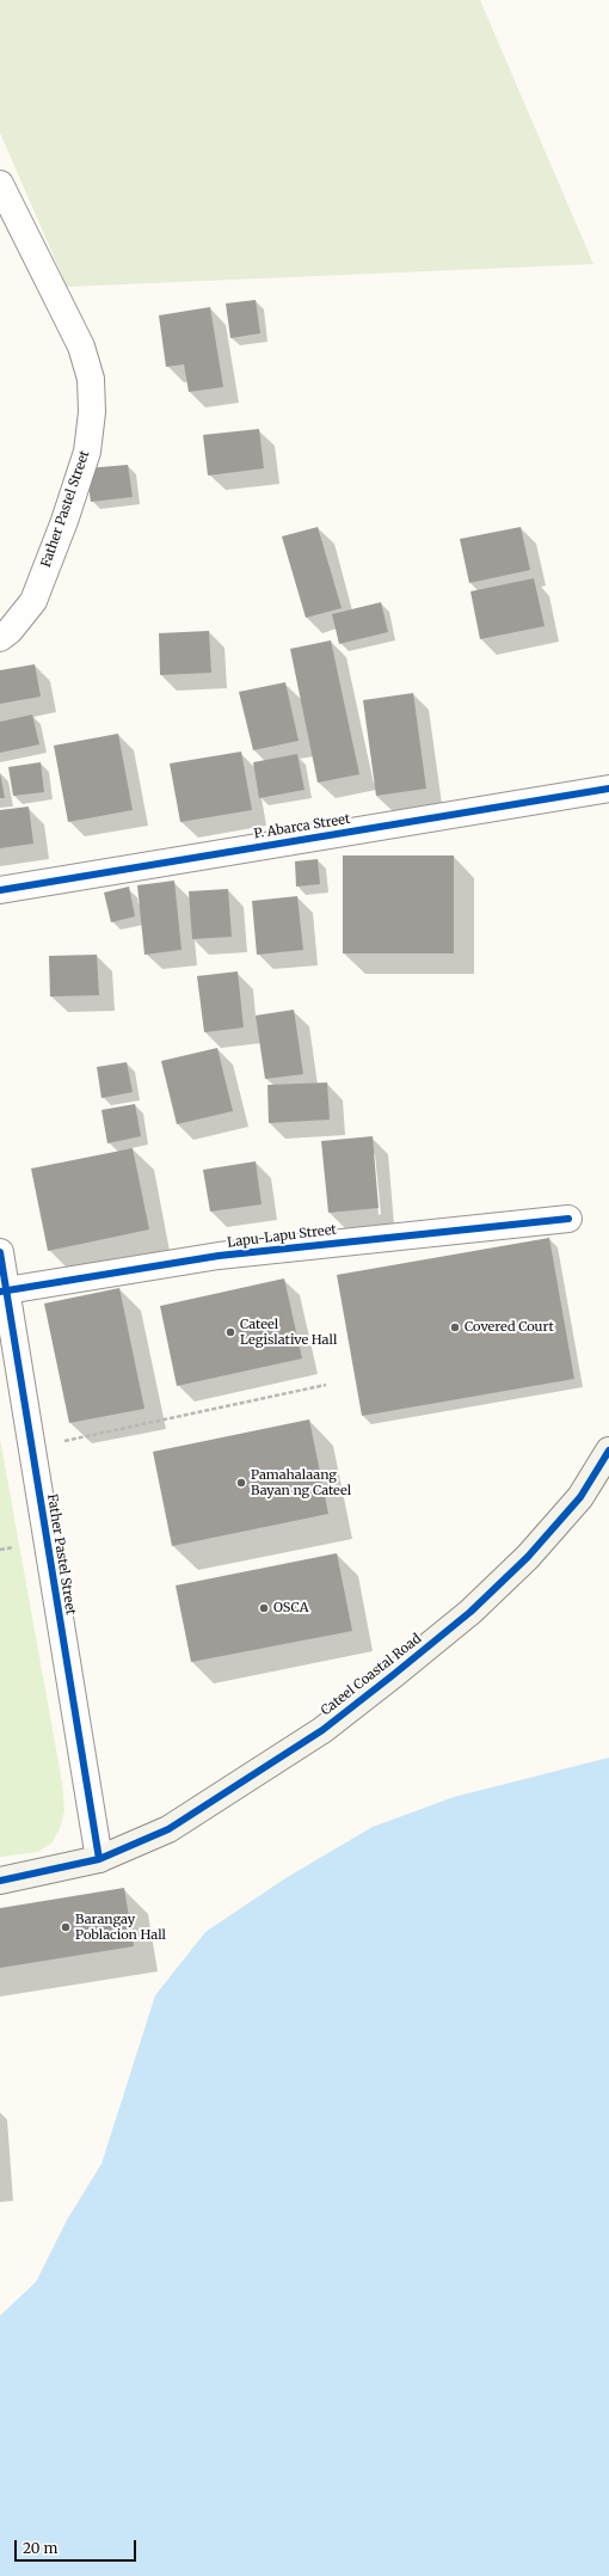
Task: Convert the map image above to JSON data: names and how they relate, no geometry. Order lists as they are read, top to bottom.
{
  "streets": {
    "street": [
      "Father Pastel Street",
      "P. Abarca Street",
      "Lapu-Lapu Street",
      "Cateel Coastal Road"
    ]
  },
  "crossings": [
    ["Father Pastel Street", "Lapu-Lapu Street"],
    ["Father Pastel Street", "Cateel Coastal Road"]
  ],
  "places": [
    "Covered Court",
    "Cateel Legislative Hall",
    "Pamahalaang Bayan ng Cateel",
    "OSCA",
    "Barangay Poblacion Hall"
  ],
  "scale_bar": "20 m"
}
